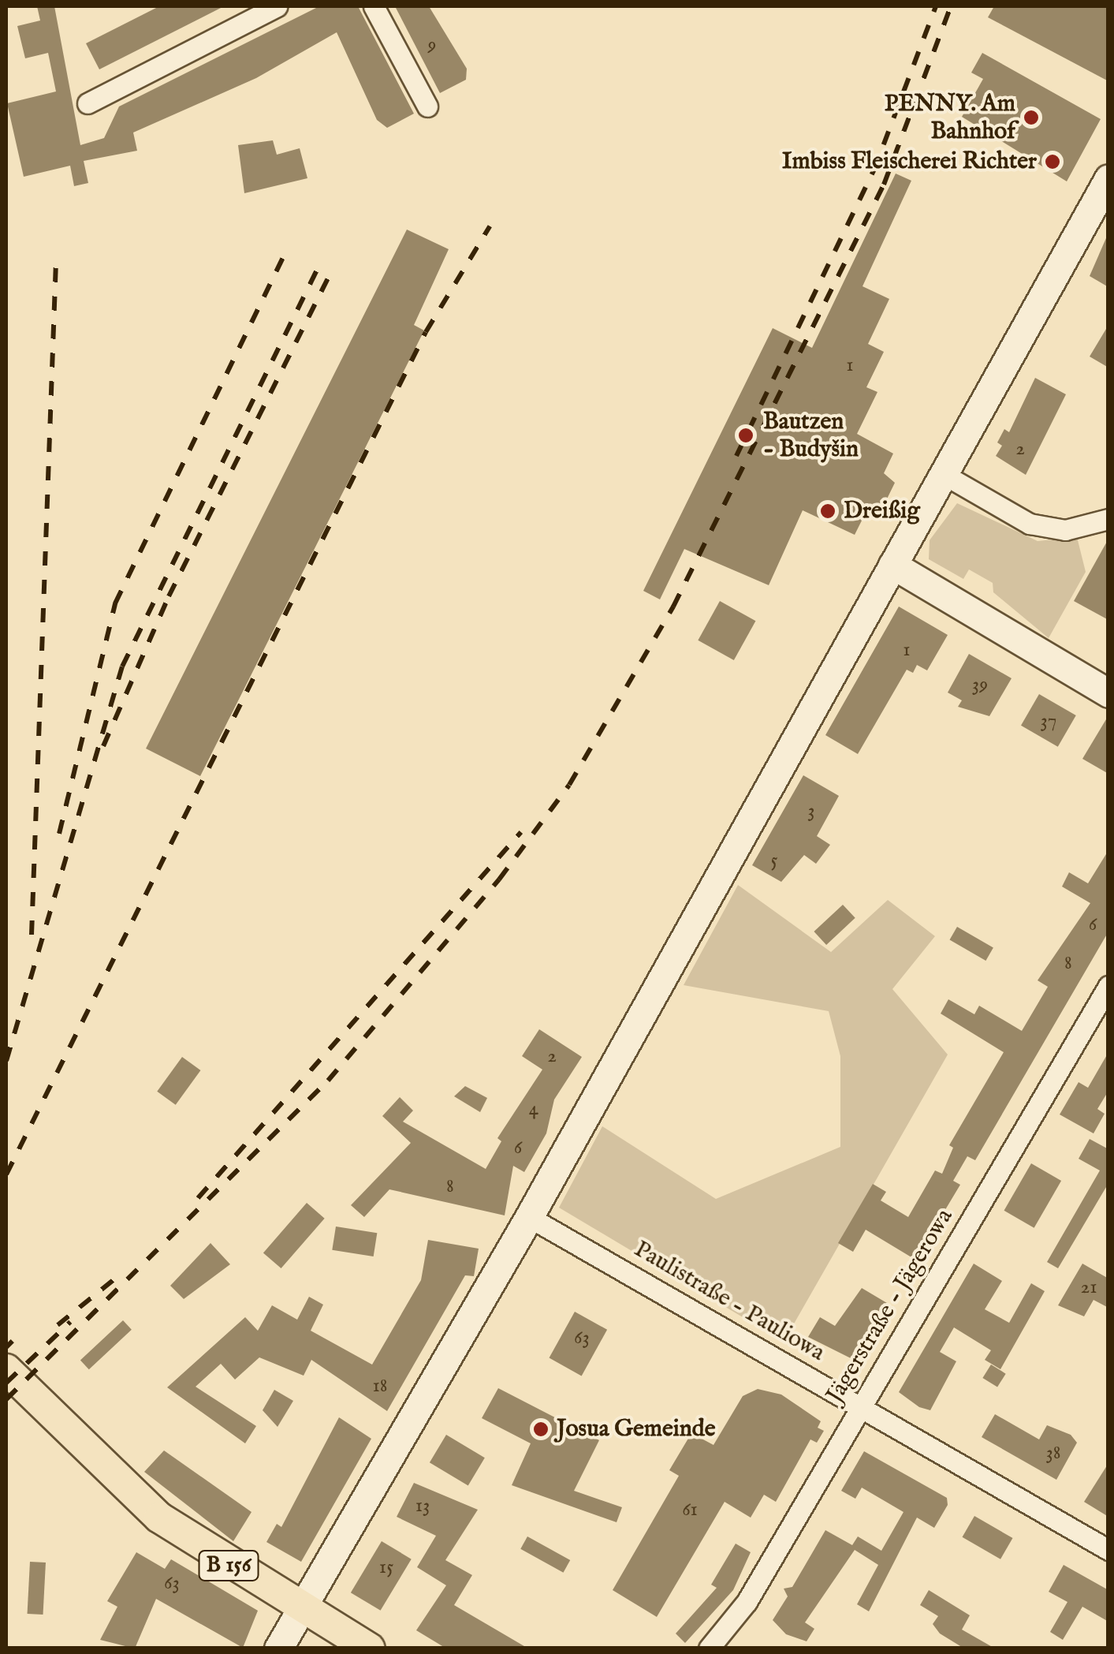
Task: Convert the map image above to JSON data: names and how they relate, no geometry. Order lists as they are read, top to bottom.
{
  "streets": {
    "main road": ["B 156"],
    "street": ["Paulistraße - Pauliowa", "Jägerstraße - Jägerowa"]
  },
  "crossings": [
    ["Paulistraße - Pauliowa", "Jägerstraße - Jägerowa"]
  ],
  "places": [
    "PENNY. Am Bahnhof",
    "Imbiss Fleischerei Richter",
    "Bautzen - Budyšin",
    "Dreißig",
    "Josua Gemeinde"
  ],
  "house_numbers": [
    "9",
    "1",
    "2",
    "1",
    "39",
    "37",
    "3",
    "5",
    "6",
    "8",
    "2",
    "4",
    "6",
    "8",
    "21",
    "63",
    "18",
    "38",
    "13",
    "61",
    "15",
    "63"
  ]
}
